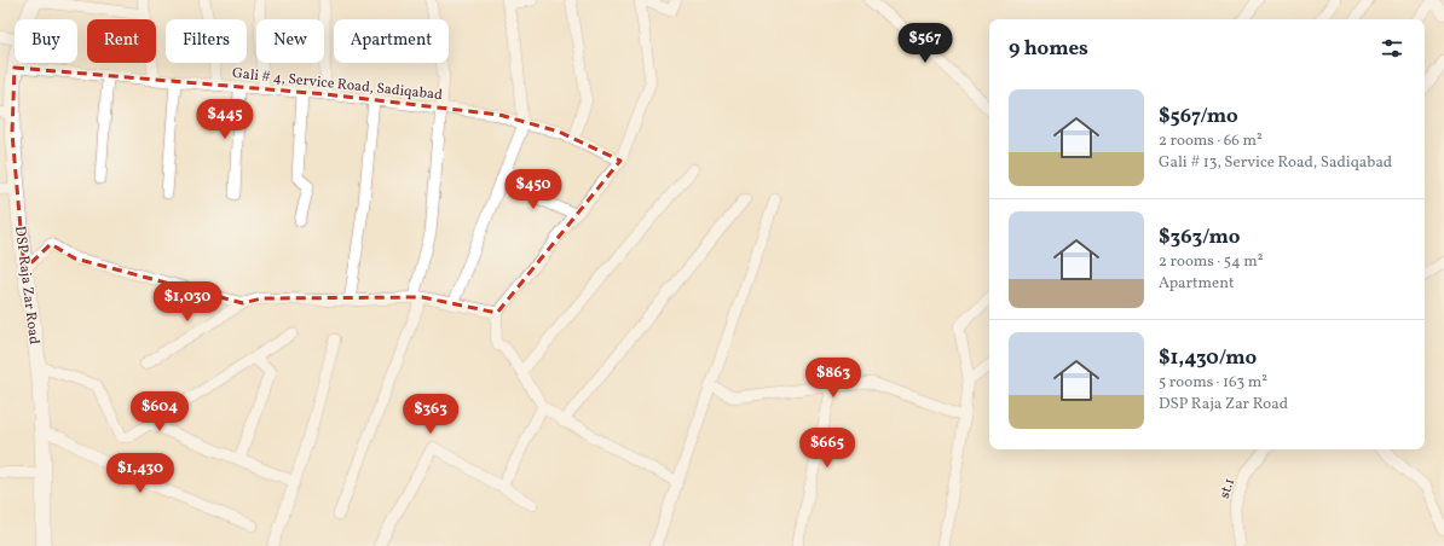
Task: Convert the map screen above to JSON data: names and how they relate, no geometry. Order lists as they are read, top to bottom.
{
  "streets": {
    "street": ["Gali # 4, Service Road, Sadiqabad", "DSP Raja Zar Road", "st.1"]
  },
  "crossings": [
    ["Gali # 4, Service Road, Sadiqabad", "DSP Raja Zar Road"]
  ],
  "page": {
    "chip": [
      "Buy",
      "Rent",
      "Filters",
      "New",
      "Apartment"
    ],
    "heading": "9 homes",
    "price": [
      "$567",
      "$445",
      "$450",
      "$1,030",
      "$863",
      "$604",
      "$363",
      "$665",
      "$1,430"
    ],
    "list": [
      {
        "name": "$567/mo",
        "note": "2 rooms · 66 m² · Gali # 13, Service Road, Sadiqabad"
      },
      {
        "name": "$363/mo",
        "note": "2 rooms · 54 m² · Apartment"
      },
      {
        "name": "$1,430/mo",
        "note": "5 rooms · 163 m² · DSP Raja Zar Road"
      }
    ]
  }
}
